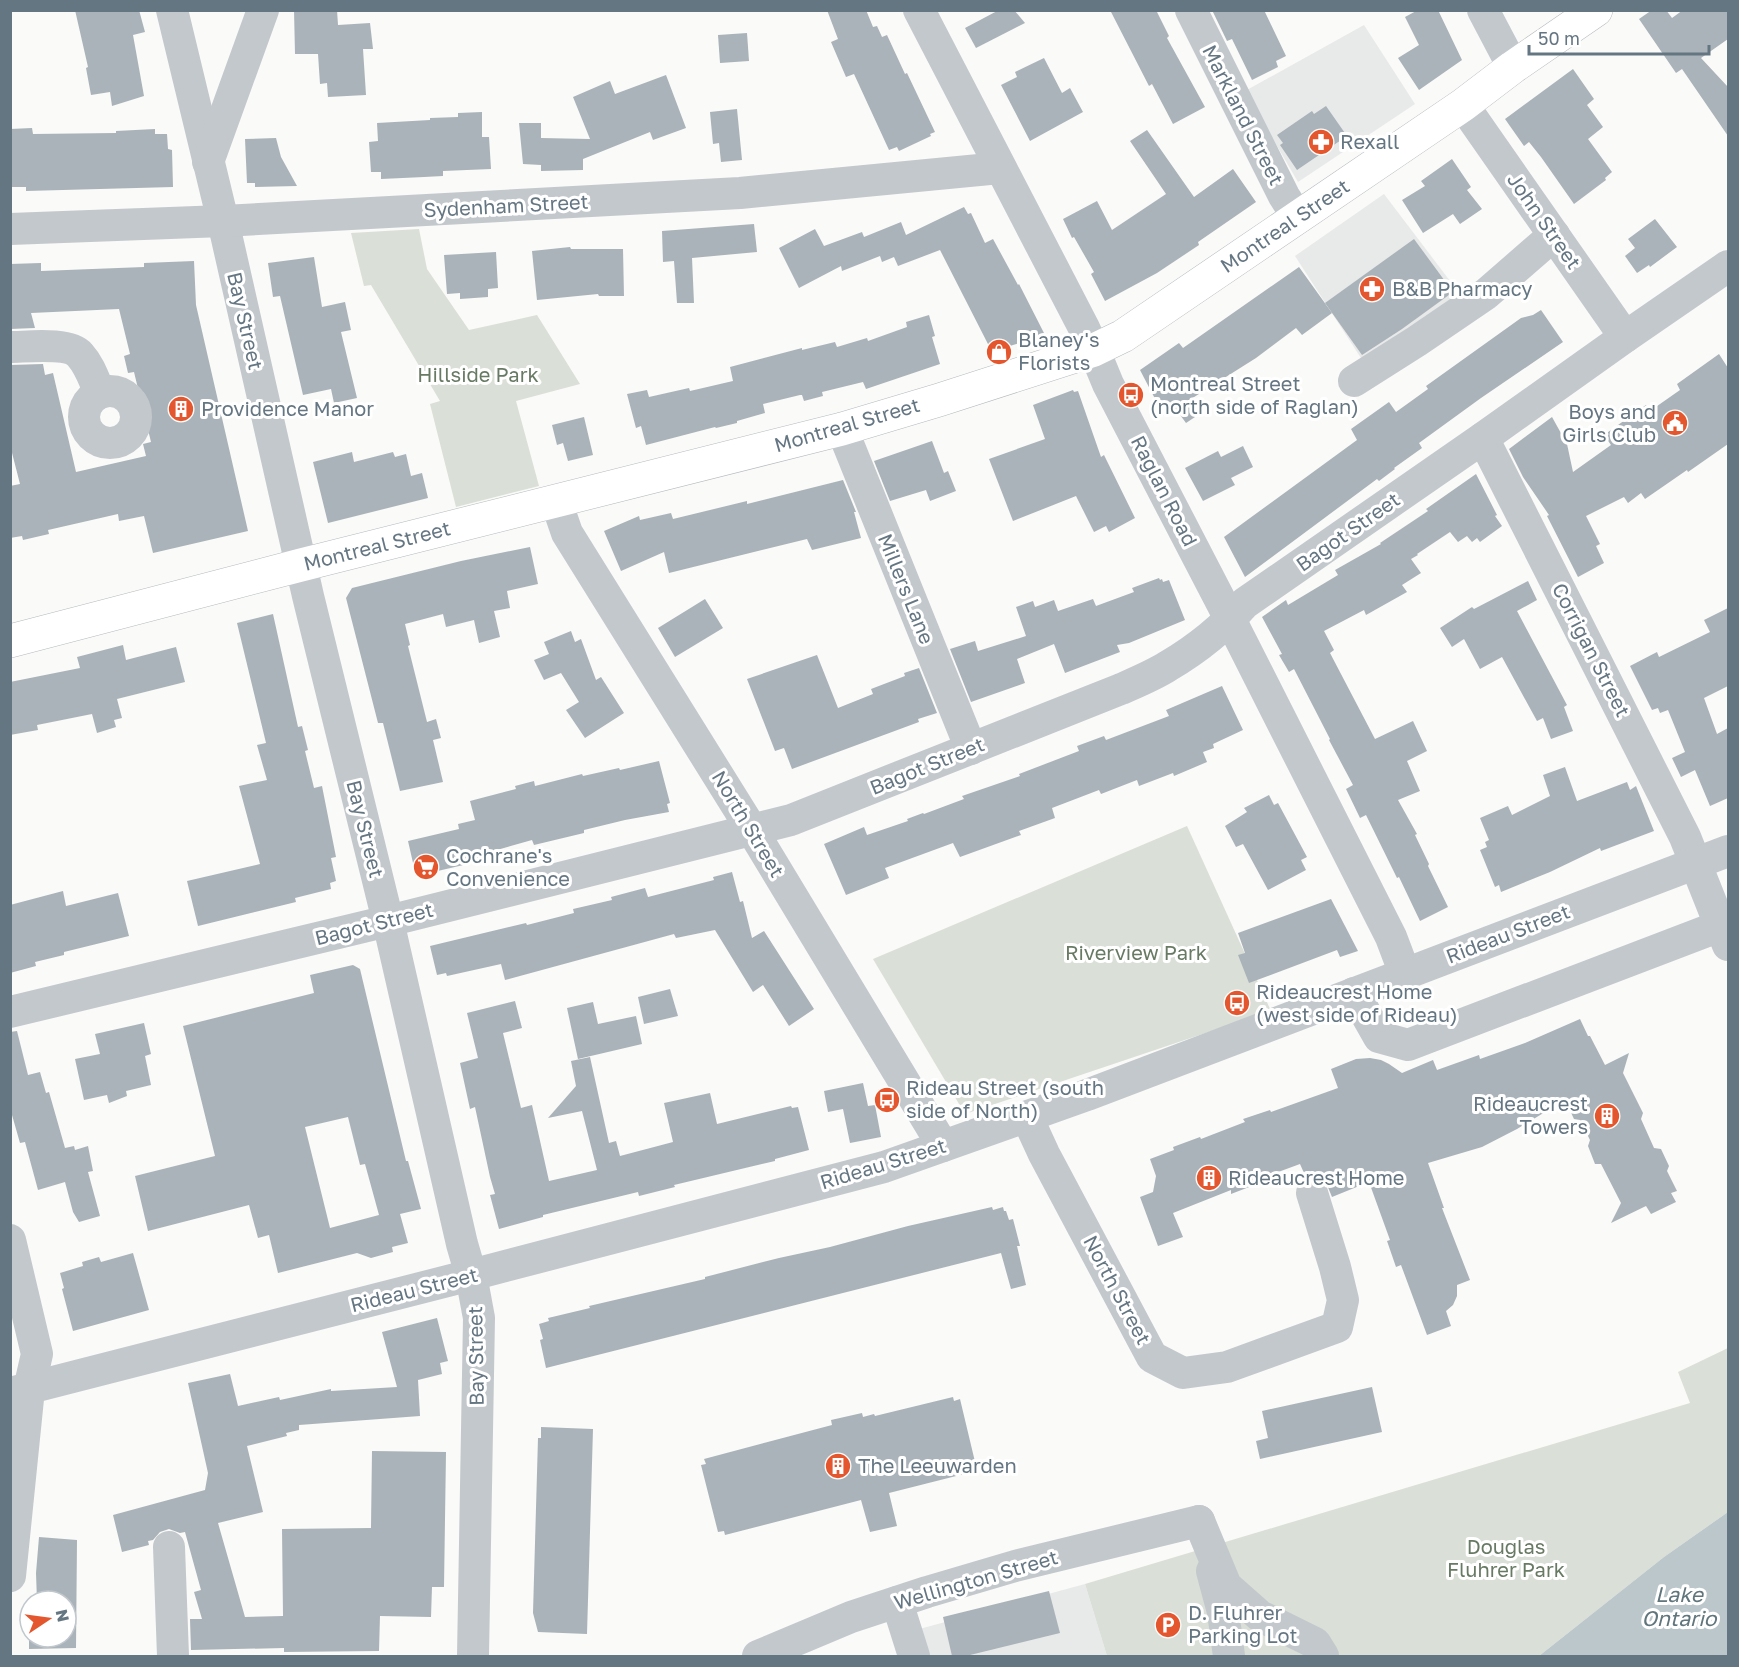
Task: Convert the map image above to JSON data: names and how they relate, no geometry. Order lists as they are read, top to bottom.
{
  "streets": {
    "main road": ["Montreal Street"],
    "street": [
      "Markland Street",
      "Sydenham Street",
      "John Street",
      "Bay Street",
      "Raglan Road",
      "Bagot Street",
      "Millers Lane",
      "Corrigan Street",
      "North Street",
      "Rideau Street",
      "Wellington Street"
    ]
  },
  "crossings": [
    ["Markland Street", "Montreal Street"],
    ["Sydenham Street", "Bay Street"],
    ["Sydenham Street", "Raglan Road"],
    ["John Street", "Montreal Street"],
    ["John Street", "Bagot Street"],
    ["Montreal Street", "Bay Street"],
    ["Montreal Street", "Raglan Road"],
    ["Montreal Street", "Millers Lane"],
    ["Montreal Street", "North Street"],
    ["Bay Street", "Bagot Street"],
    ["Bay Street", "Rideau Street"],
    ["Raglan Road", "Bagot Street"],
    ["Raglan Road", "Rideau Street"],
    ["Bagot Street", "Millers Lane"],
    ["Bagot Street", "Corrigan Street"],
    ["Bagot Street", "North Street"],
    ["Corrigan Street", "Rideau Street"],
    ["North Street", "Rideau Street"]
  ],
  "water": ["Lake Ontario"],
  "parks": ["Hillside Park", "Riverview Park", "Douglas Fluhrer Park"],
  "places": {
    "pharmacy": ["Rexall", "B&B Pharmacy"],
    "shop": ["Blaney's Florists"],
    "bus stop": ["Montreal Street (north side of Raglan)", "Rideaucrest Home (west side of Rideau)", "Rideau Street (south side of North)"],
    "building": [
      "Providence Manor",
      "Rideaucrest Towers",
      "Rideaucrest Home",
      "The Leeuwarden"
    ],
    "public building": ["Boys and Girls Club"],
    "supermarket": ["Cochrane's Convenience"],
    "parking": ["D. Fluhrer Parking Lot"]
  },
  "scale_bar": "50 m",
  "north": "right"
}
